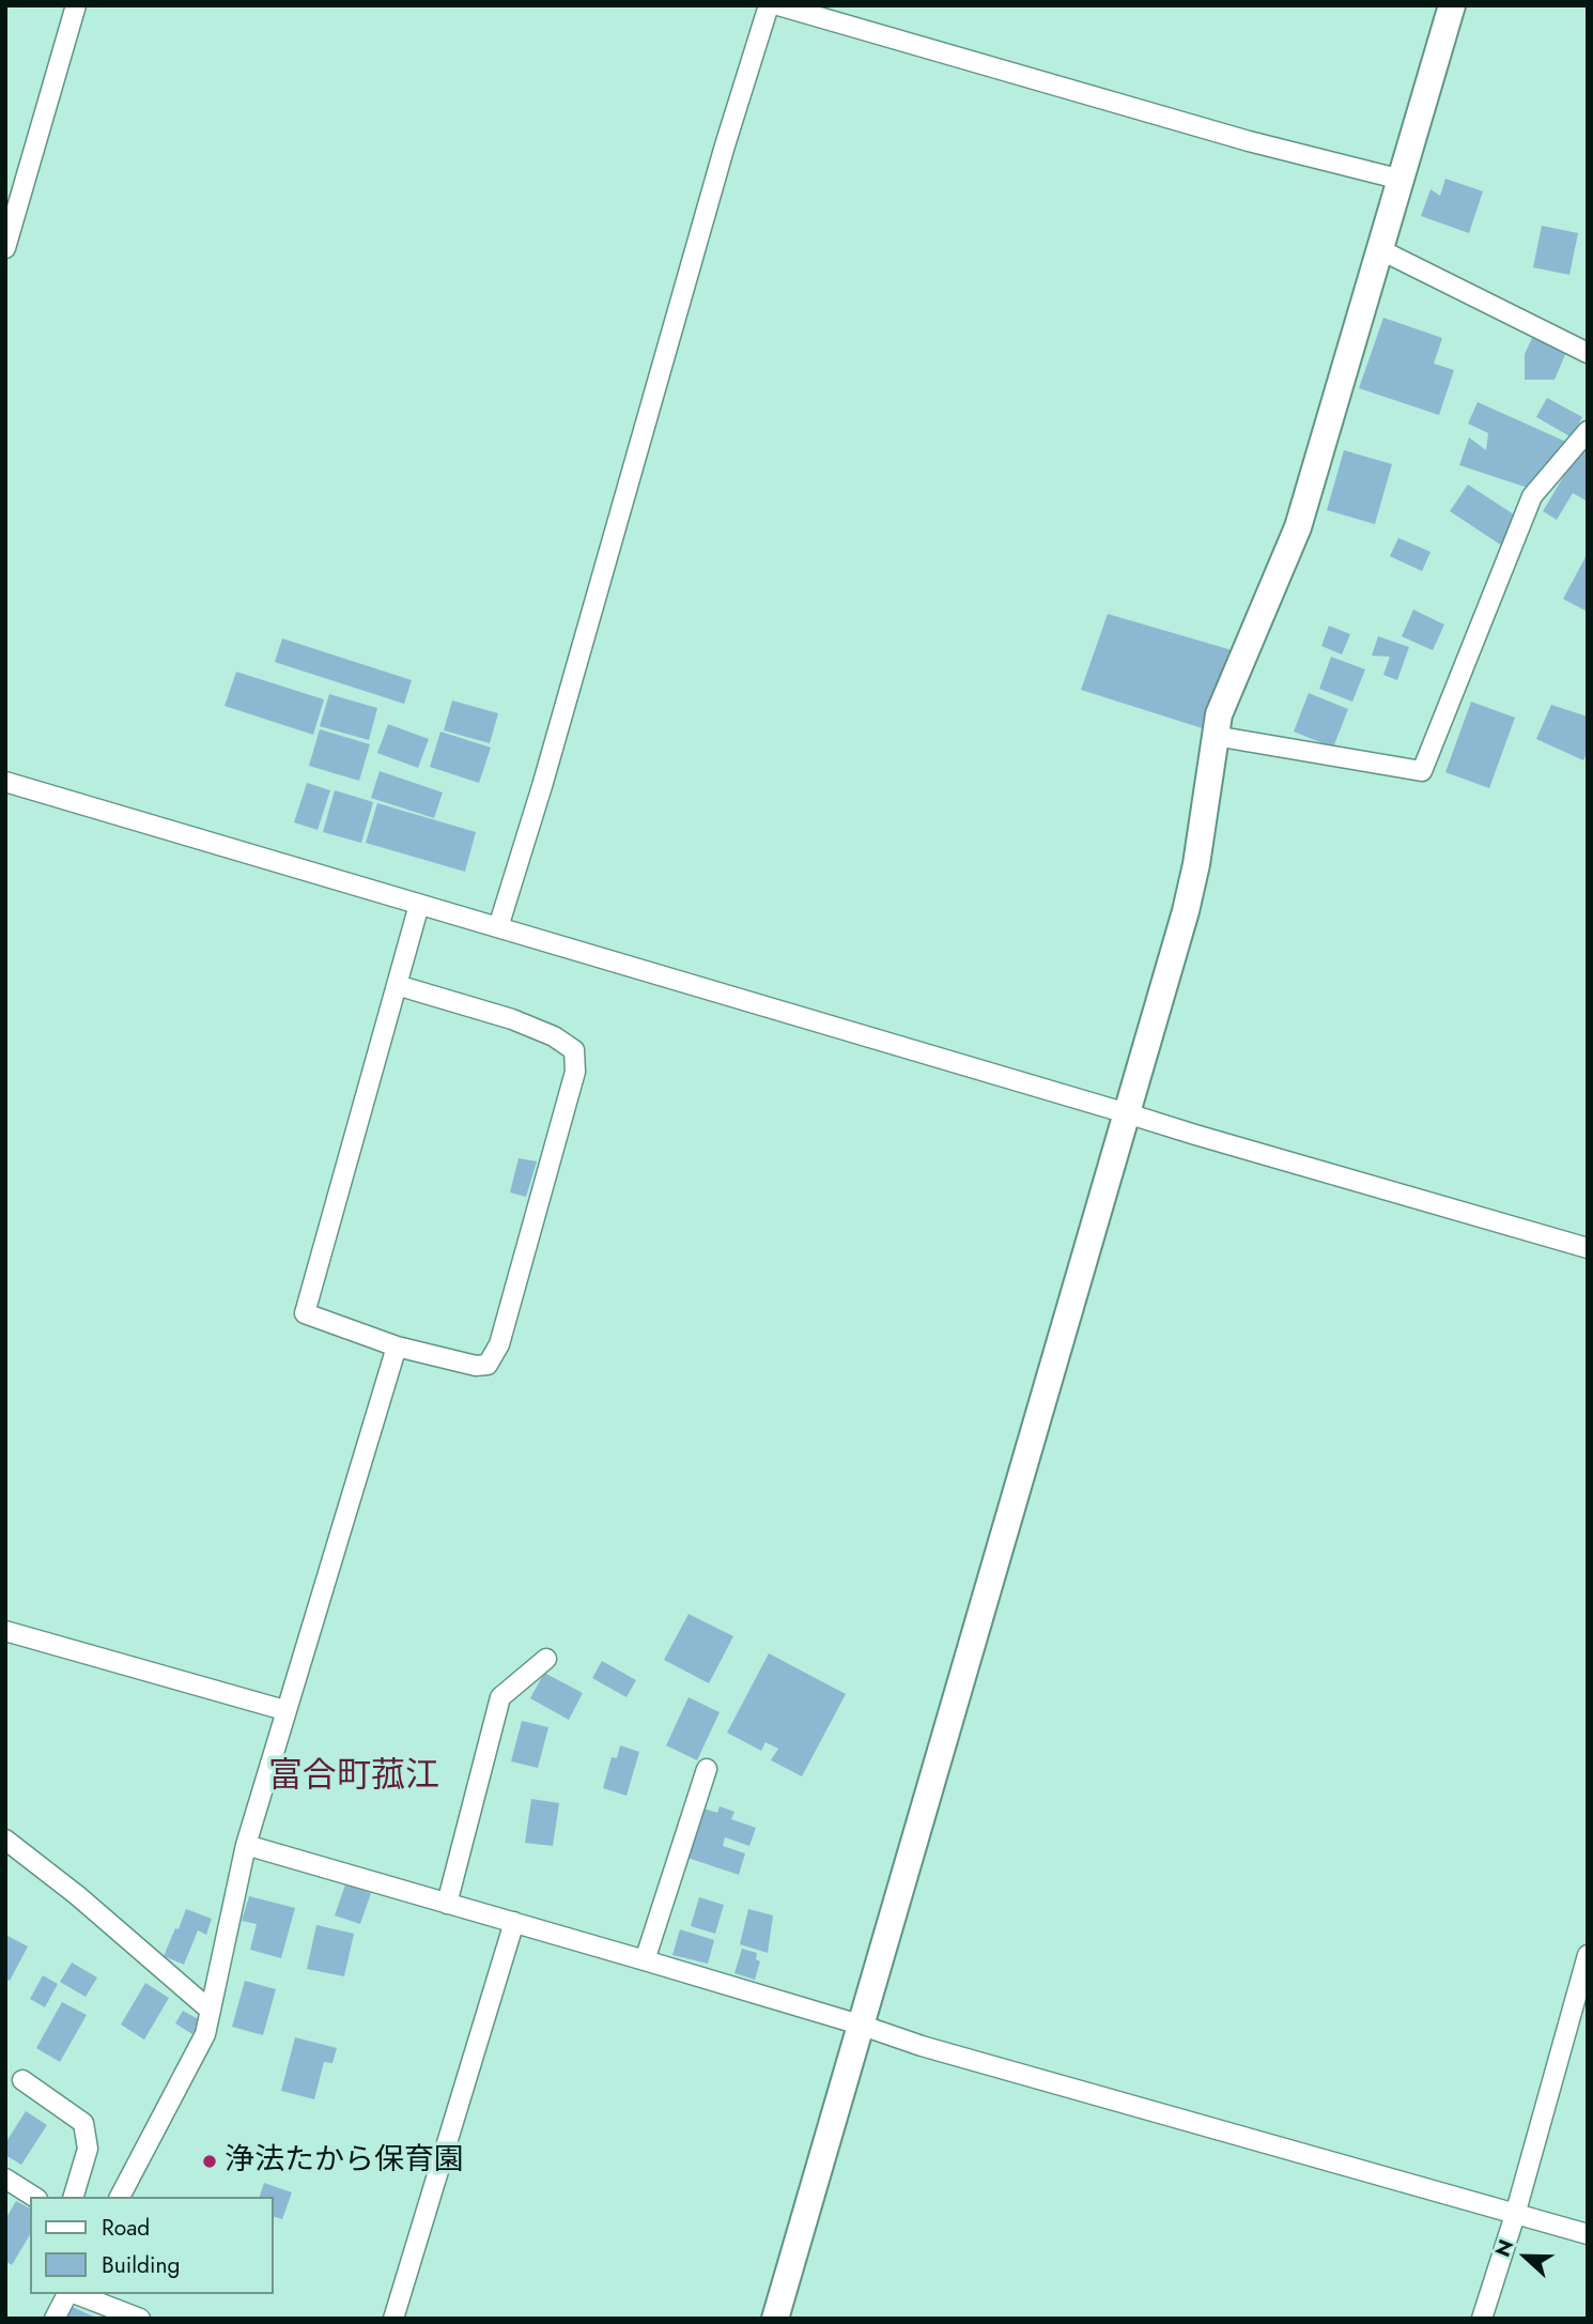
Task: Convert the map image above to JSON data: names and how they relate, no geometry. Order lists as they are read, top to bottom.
{
  "districts": ["富合町菰江"],
  "places": ["浄法たから保育園"],
  "legend": ["Road", "Building"],
  "north": "left"
}
